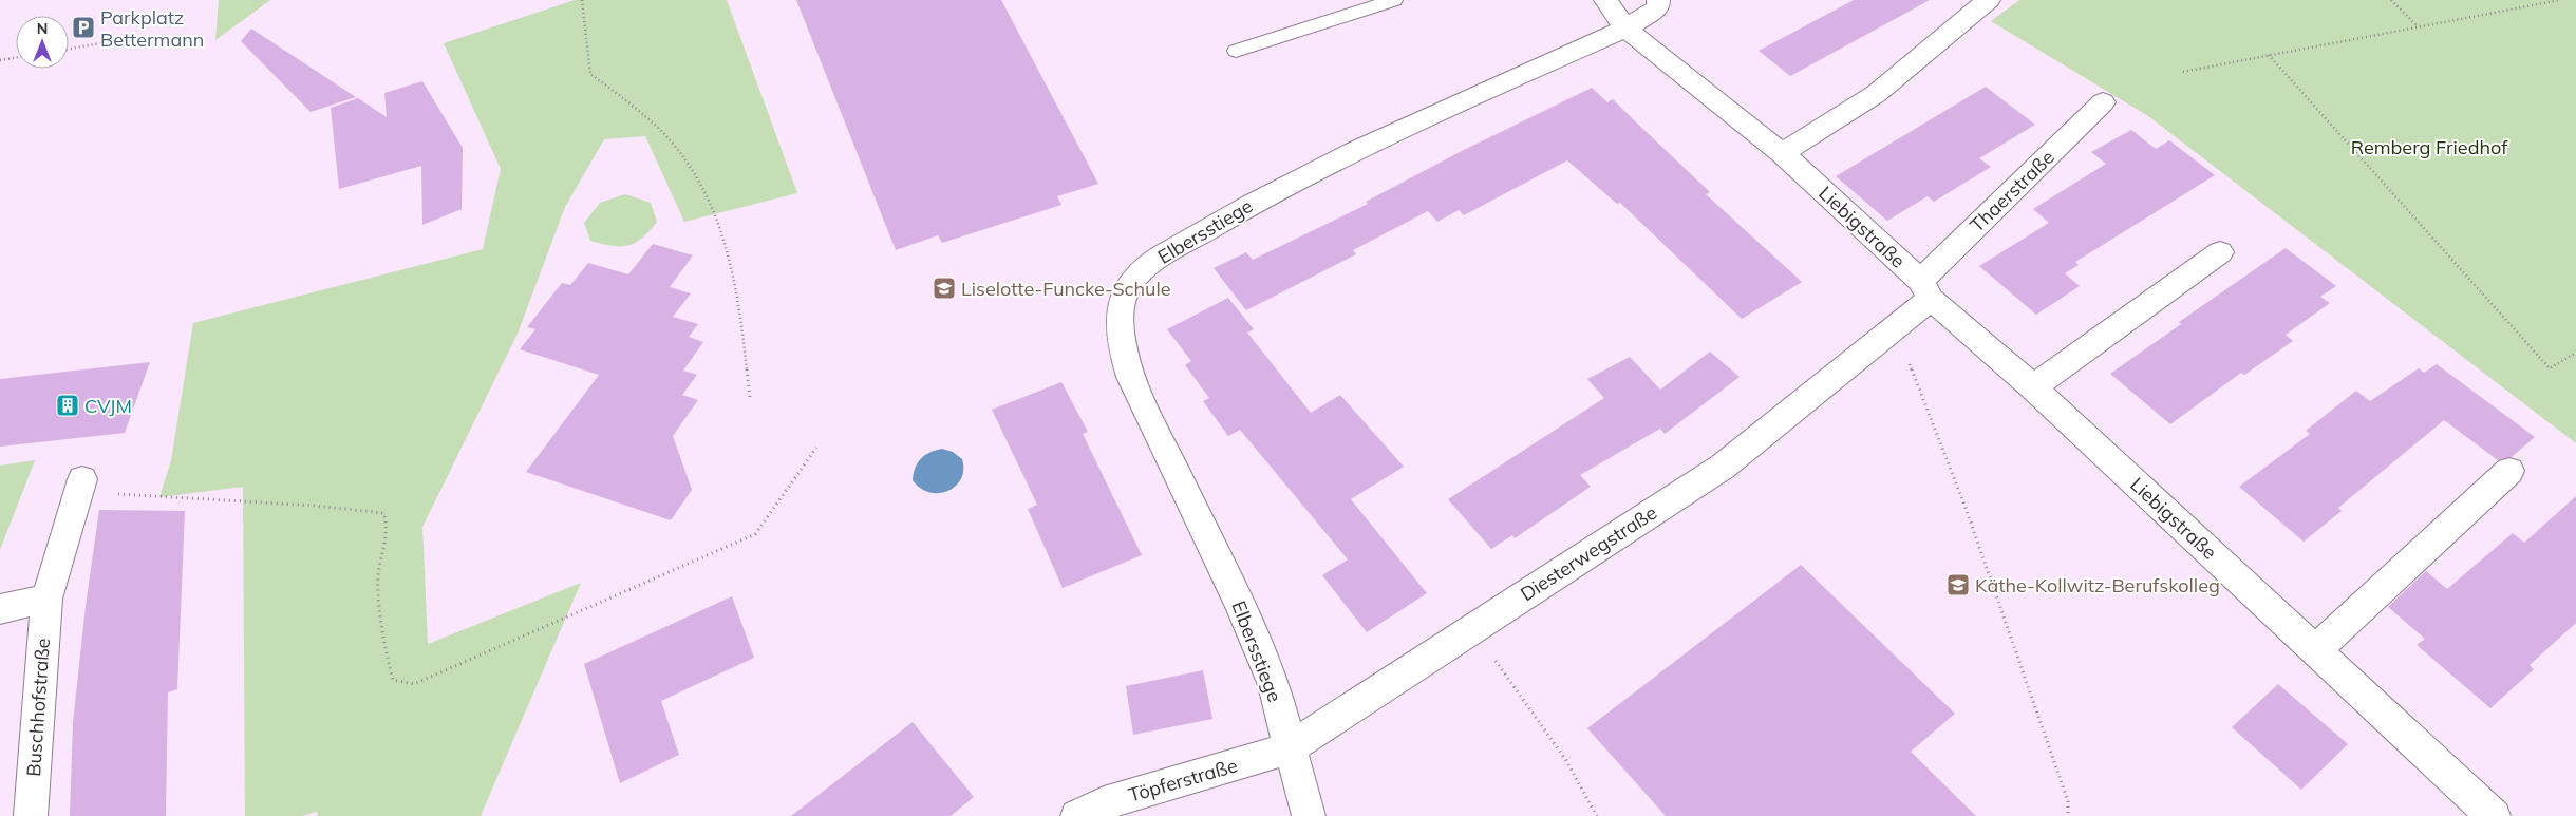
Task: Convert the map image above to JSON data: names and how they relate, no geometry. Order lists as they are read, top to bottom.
{
  "streets": {
    "street": [
      "Thaerstraße",
      "Liebigstraße",
      "Elbersstiege",
      "Diesterwegstraße",
      "Buschhofstraße",
      "Töpferstraße"
    ]
  },
  "crossings": [
    ["Thaerstraße", "Liebigstraße"],
    ["Thaerstraße", "Diesterwegstraße"],
    ["Liebigstraße", "Elbersstiege"],
    ["Liebigstraße", "Diesterwegstraße"],
    ["Elbersstiege", "Diesterwegstraße"],
    ["Elbersstiege", "Töpferstraße"],
    ["Diesterwegstraße", "Töpferstraße"]
  ],
  "parks": ["Remberg Friedhof"],
  "places": {
    "parking": ["Parkplatz Bettermann"],
    "school or university": ["Liselotte-Funcke-Schule", "Käthe-Kollwitz-Berufskolleg"],
    "building": ["CVJM"]
  },
  "north": "top"
}
